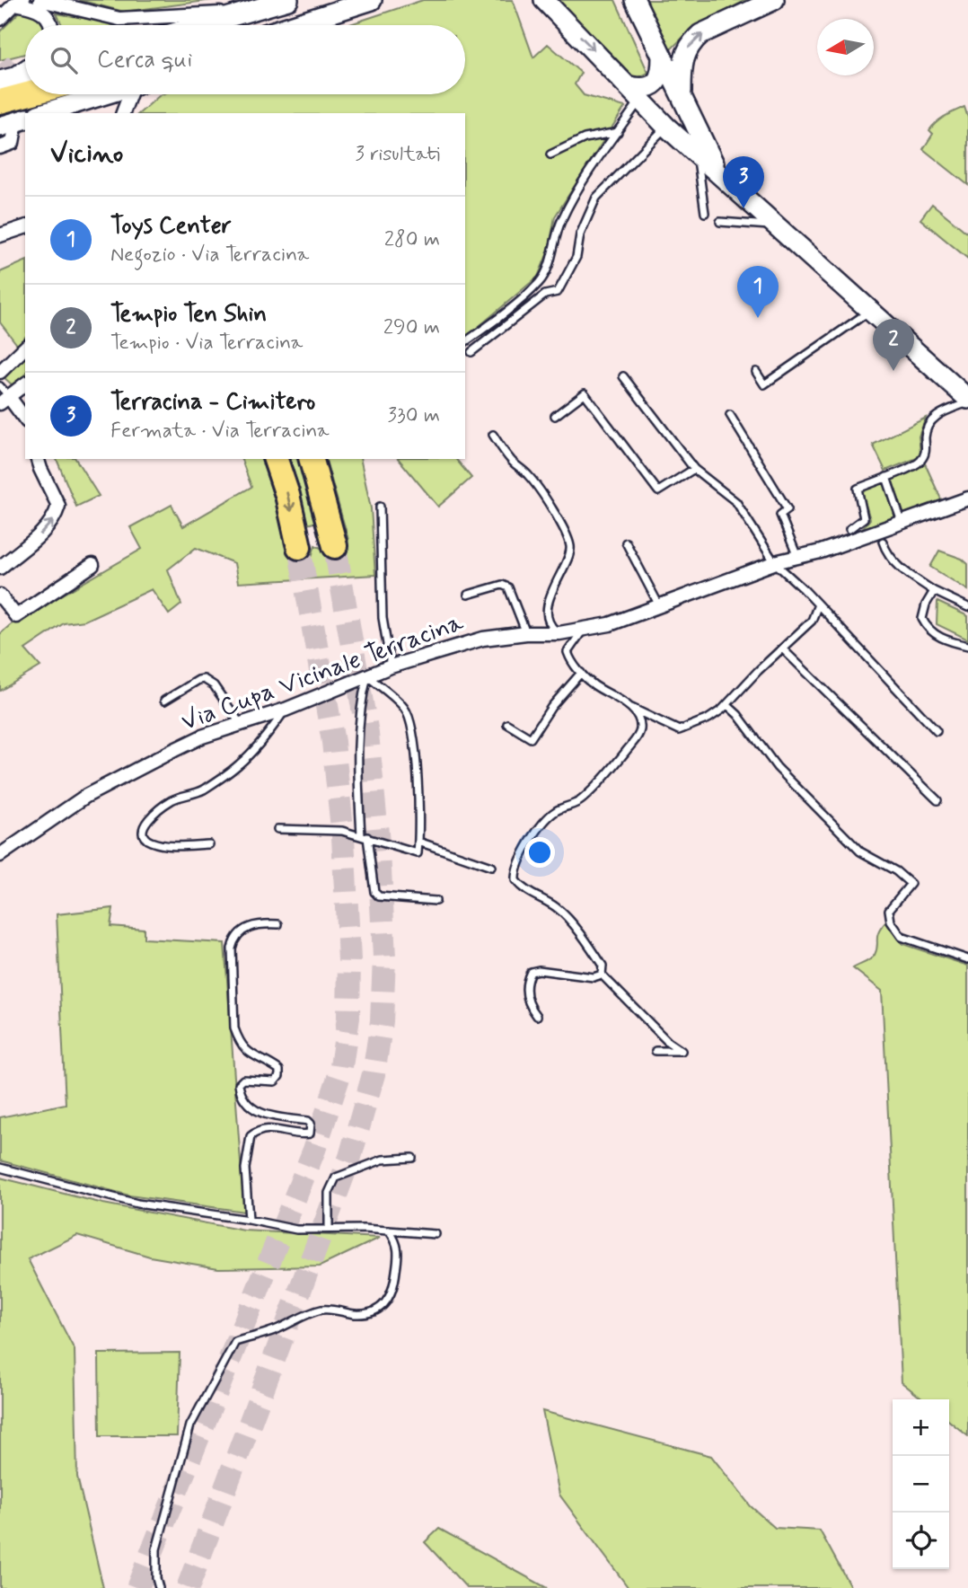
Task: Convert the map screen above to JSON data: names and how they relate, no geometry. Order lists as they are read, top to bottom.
{
  "streets": {
    "street": ["Via Cupa Vicinale Terracina"]
  },
  "north": "left",
  "page": {
    "search": "Cerca qui",
    "heading": ["Vicino", "3 risultati"],
    "pins": ["3", "1", "2"],
    "list": [
      {
        "mark": "1",
        "name": "Toys Center",
        "note": "Negozio · Via Terracina",
        "value": "280 m"
      },
      {
        "mark": "2",
        "name": "Tempio Ten Shin",
        "note": "Tempio · Via Terracina",
        "value": "290 m"
      },
      {
        "mark": "3",
        "name": "Terracina - Cimitero",
        "note": "Fermata · Via Terracina",
        "value": "330 m"
      }
    ],
    "map_buttons": ["+", "−"]
  }
}
